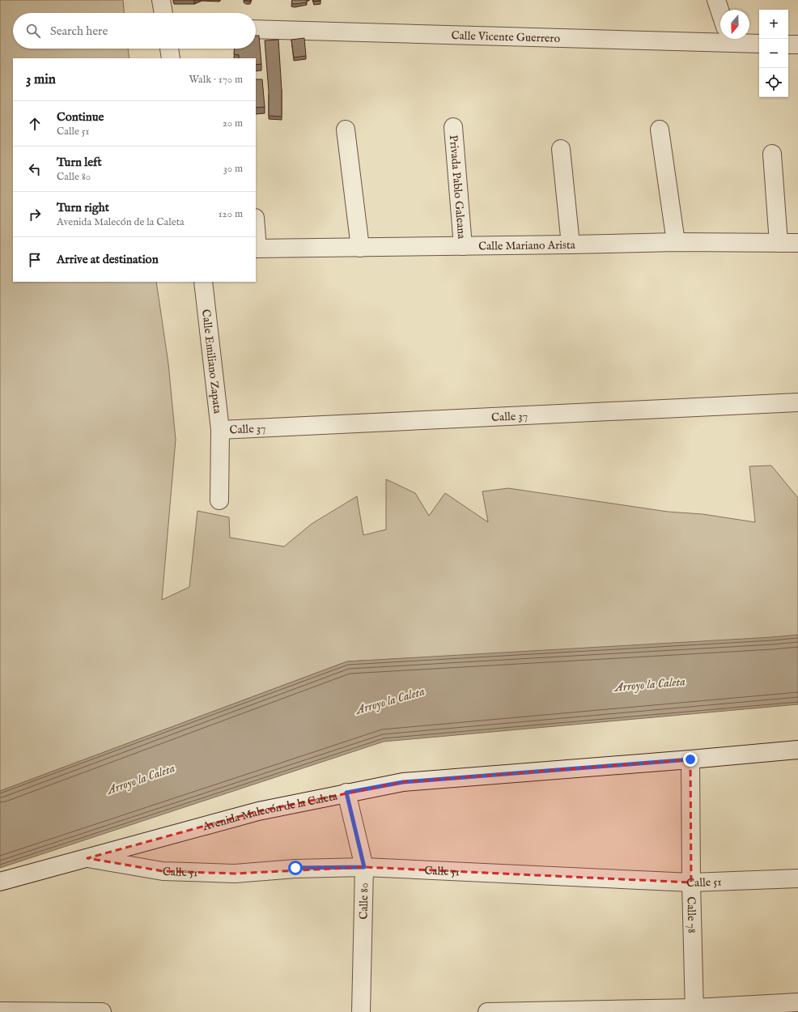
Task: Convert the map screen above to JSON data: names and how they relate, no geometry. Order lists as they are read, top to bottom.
{
  "streets": {
    "street": [
      "Calle Vicente Guerrero",
      "Privada Pablo Galeana",
      "Calle Mariano Arista",
      "Calle Emiliano Zapata",
      "Calle 37",
      "Avenida Malecón de la Caleta",
      "Calle 51",
      "Calle 80",
      "Calle 78"
    ]
  },
  "crossings": [
    ["Privada Pablo Galeana", "Calle Mariano Arista"],
    ["Calle Emiliano Zapata", "Calle 37"],
    ["Avenida Malecón de la Caleta", "Calle 51"],
    ["Avenida Malecón de la Caleta", "Calle 80"],
    ["Avenida Malecón de la Caleta", "Calle 78"],
    ["Calle 51", "Calle 80"],
    ["Calle 51", "Calle 78"]
  ],
  "water": ["Arroyo la Caleta"],
  "north": "bottom",
  "page": {
    "map_buttons": ["+", "−"],
    "search": "Search here",
    "heading": ["3 min", "Walk · 170 m"],
    "list": [
      ["Continue", "Calle 51", "20 m"],
      ["Turn left", "Calle 80", "30 m"],
      ["Turn right", "Avenida Malecón de la Caleta", "120 m"],
      "Arrive at destination"
    ]
  }
}
